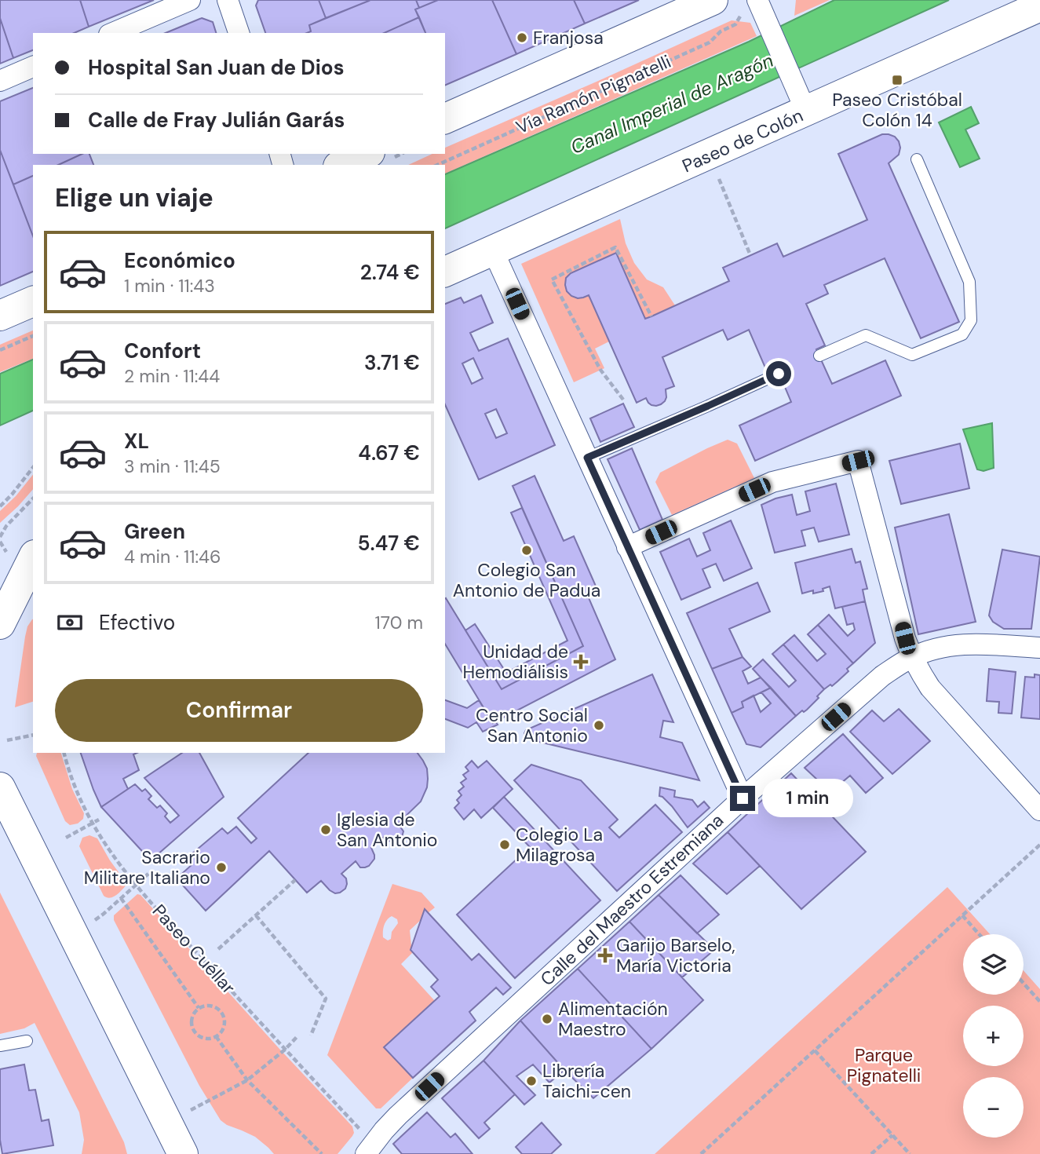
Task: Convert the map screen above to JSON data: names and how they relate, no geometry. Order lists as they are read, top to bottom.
{
  "streets": {
    "main road": ["Vía Ramón Pignatelli", "Paseo de Colón"],
    "street": ["Calle del Maestro Estremiana"],
    "path": ["Paseo Cuéllar"]
  },
  "water": ["Canal Imperial de Aragón"],
  "parks": ["Parque Pignatelli"],
  "places": {
    "other": [
      "Franjosa",
      "Colegio San Antonio de Padua",
      "Centro Social San Antonio",
      "Iglesia de San Antonio",
      "Colegio La Milagrosa",
      "Sacrario Militare Italiano",
      "Alimentación Maestro",
      "Librería Taichi-cen"
    ],
    "transit": ["Paseo Cristóbal Colón 14"],
    "health": ["Unidad de Hemodiálisis", "Garijo Barselo, María Victoria"]
  },
  "page": {
    "banner": ["Hospital San Juan de Dios", "Calle de Fray Julián Garás"],
    "heading": "Elige un viaje",
    "list": [
      {
        "name": "Económico",
        "note": "1 min · 11:43",
        "value": "2.74 €"
      },
      {
        "name": "Confort",
        "note": "2 min · 11:44",
        "value": "3.71 €"
      },
      {
        "name": "XL",
        "note": "3 min · 11:45",
        "value": "4.67 €"
      },
      {
        "name": "Green",
        "note": "4 min · 11:46",
        "value": "5.47 €"
      }
    ],
    "pay": ["Efectivo", "170 m"],
    "buttons": "Confirmar",
    "bubble": "1 min",
    "map_buttons": ["+", "−"]
  }
}
